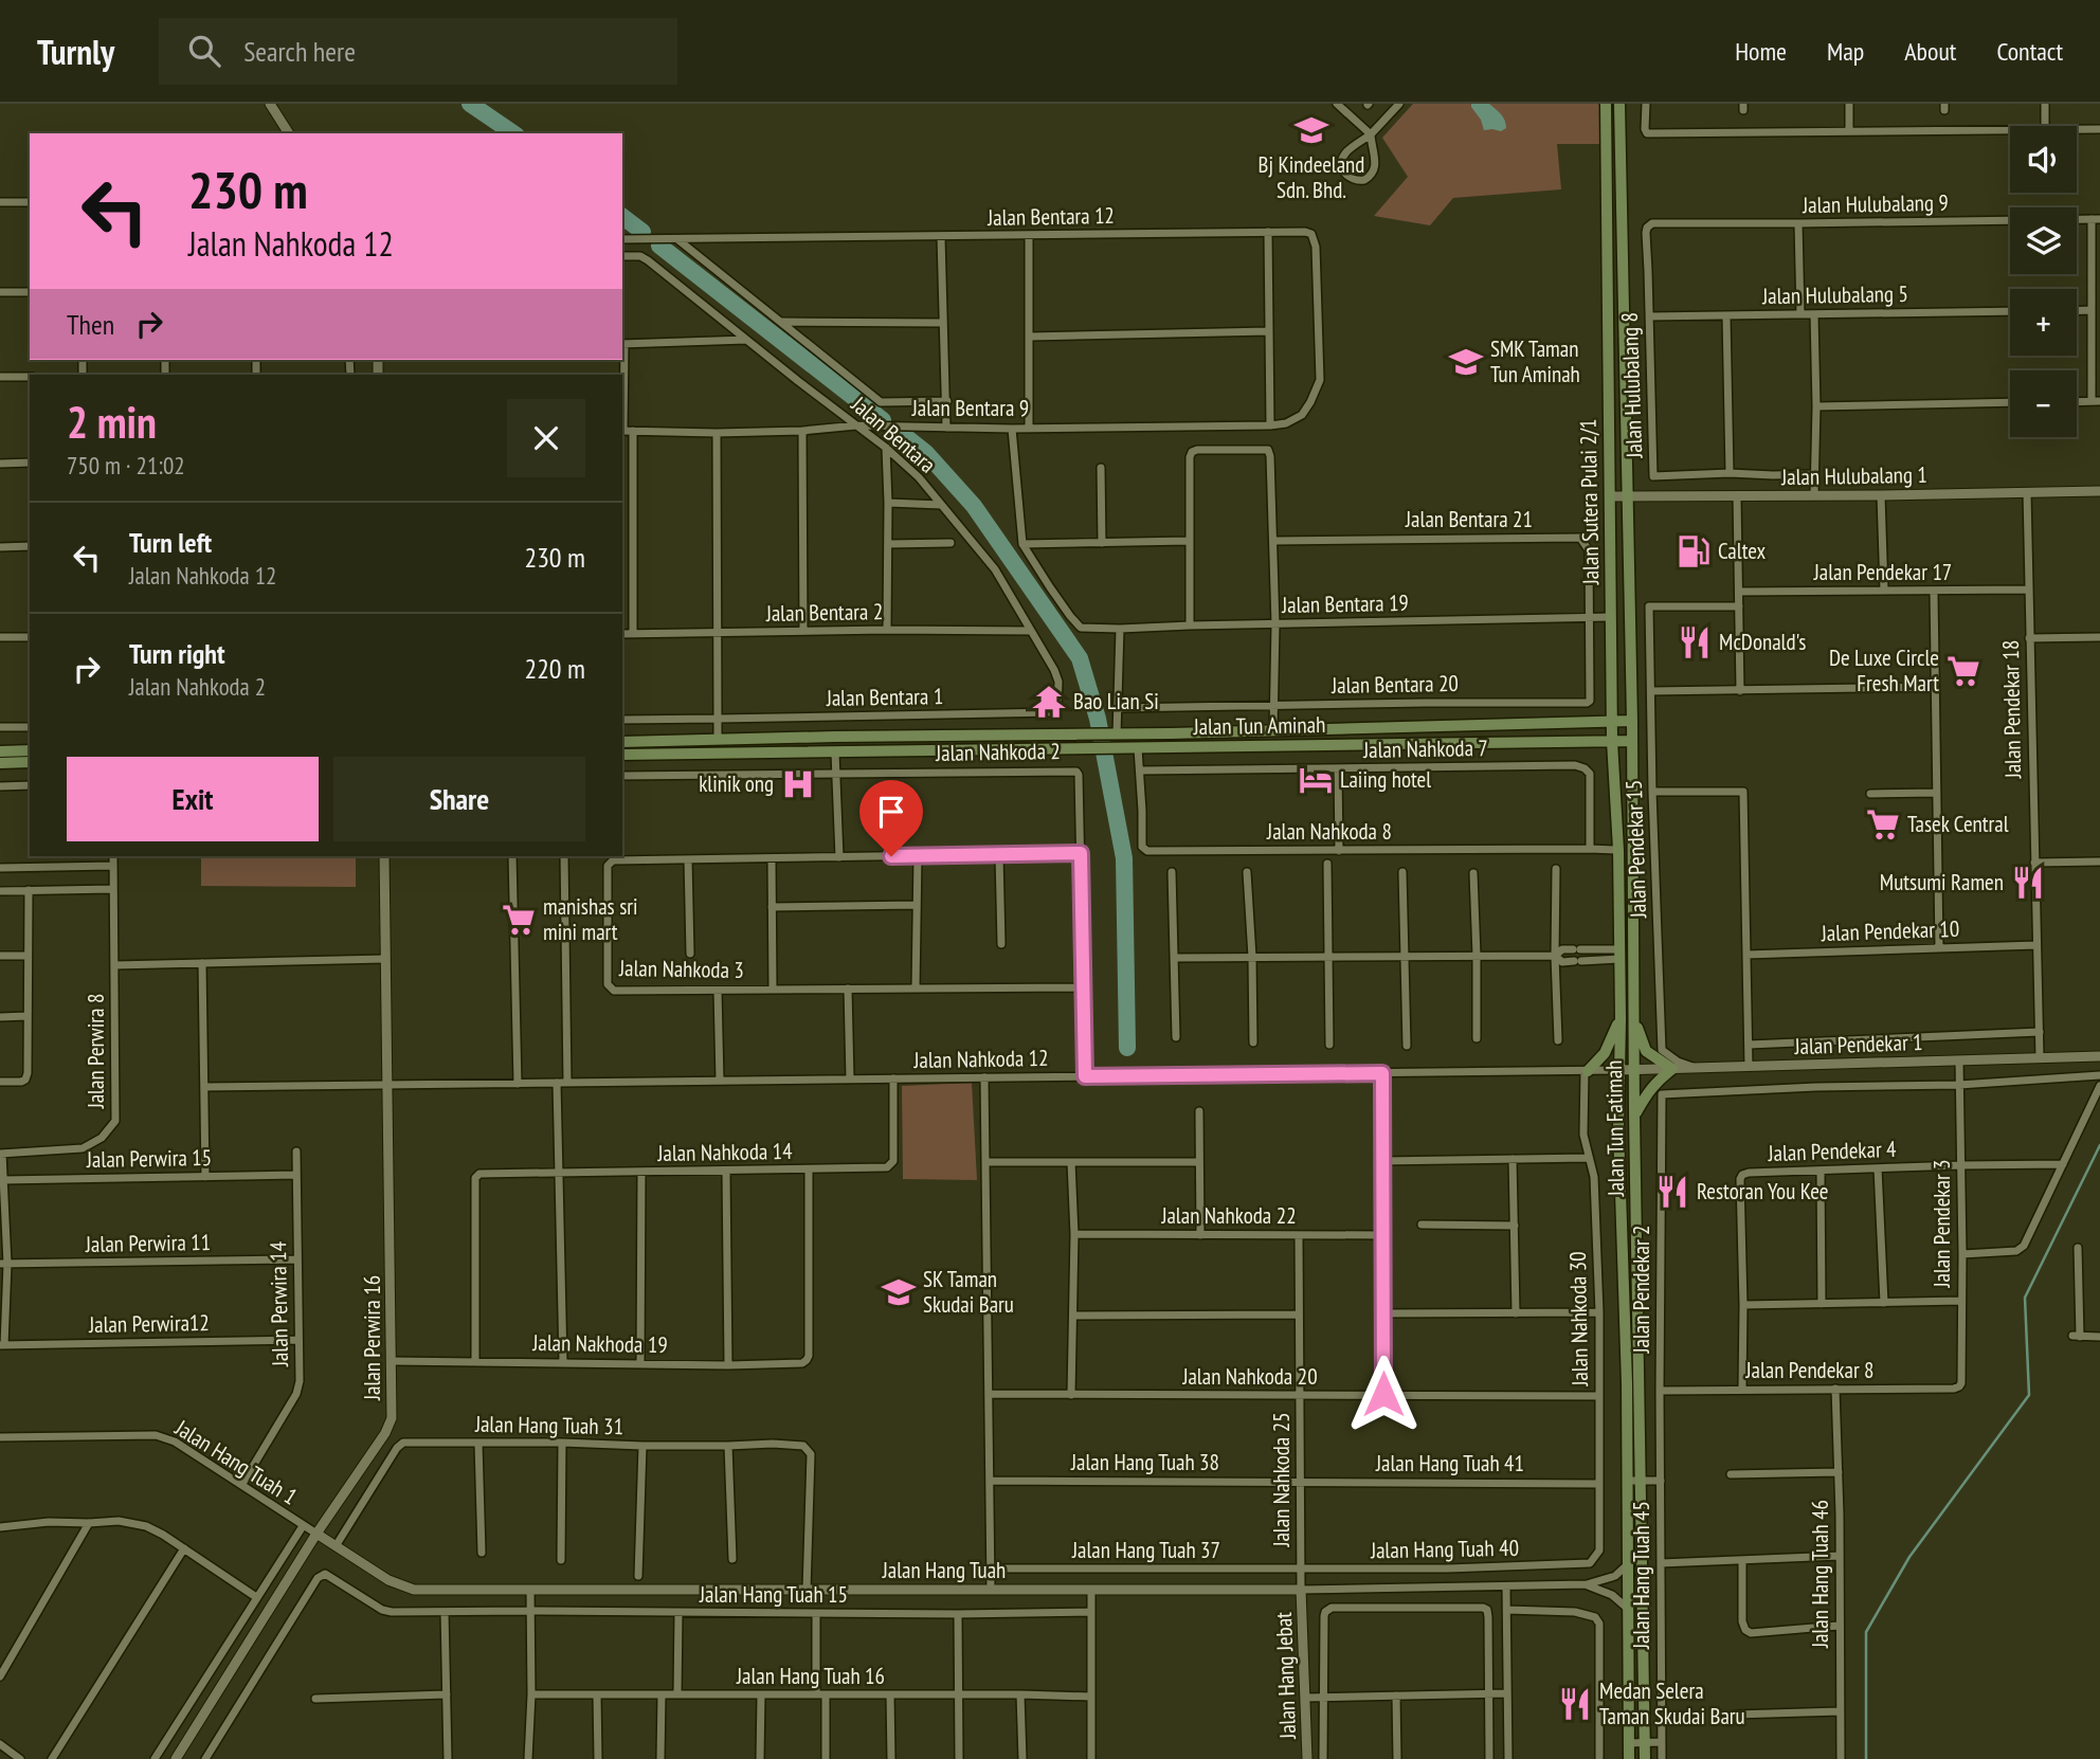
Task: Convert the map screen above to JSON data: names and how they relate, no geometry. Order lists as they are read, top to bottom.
{
  "streets": {
    "main road": ["Jalan Sutera Pulai 2/1", "Jalan Tun Aminah", "Jalan Tun Fatimah"],
    "street": [
      "Jalan Hulubalang 9",
      "Jalan Bentara 12",
      "Jalan Hulubalang 5",
      "Jalan Hulubalang 8",
      "Jalan Bentara 9",
      "Jalan Bentara",
      "Jalan Hulubalang 1",
      "Jalan Bentara 21",
      "Jalan Pendekar 17",
      "Jalan Bentara 19",
      "Jalan Bentara 2",
      "Jalan Bentara 20",
      "Jalan Bentara 1",
      "Jalan Pendekar 18",
      "Jalan Nahkoda 7",
      "Jalan Nahkoda 2",
      "Jalan Nahkoda 8",
      "Jalan Pendekar 15",
      "Jalan Pendekar 10",
      "Jalan Nahkoda 3",
      "Jalan Pendekar 1",
      "Jalan Perwira 8",
      "Jalan Nahkoda 12",
      "Jalan Pendekar 4",
      "Jalan Nahkoda 14",
      "Jalan Perwira 15",
      "Jalan Nahkoda 22",
      "Jalan Pendekar 3",
      "Jalan Perwira 11",
      "Jalan Pendekar 2",
      "Jalan Perwira 14",
      "Jalan Nahkoda 30",
      "Jalan Perwira12",
      "Jalan Perwira 16",
      "Jalan Nakhoda 19",
      "Jalan Pendekar 8",
      "Jalan Nahkoda 20",
      "Jalan Hang Tuah 31",
      "Jalan Hang Tuah 1",
      "Jalan Hang Tuah 38",
      "Jalan Hang Tuah 41",
      "Jalan Nahkoda 25",
      "Jalan Hang Tuah 40",
      "Jalan Hang Tuah 37",
      "Jalan Hang Tuah",
      "Jalan Hang Tuah 46",
      "Jalan Hang Tuah 45",
      "Jalan Hang Tuah 15",
      "Jalan Hang Jebat",
      "Jalan Hang Tuah 16"
    ]
  },
  "crossings": [
    ["Jalan Hulubalang 9", "Jalan Hulubalang 8"],
    ["Jalan Bentara 12", "Jalan Bentara 9"],
    ["Jalan Bentara 12", "Jalan Bentara"],
    ["Jalan Hulubalang 5", "Jalan Hulubalang 8"],
    ["Jalan Bentara 9", "Jalan Bentara"],
    ["Jalan Bentara", "Jalan Bentara 2"],
    ["Jalan Bentara", "Jalan Bentara 1"],
    ["Jalan Hulubalang 1", "Jalan Sutera Pulai 2/1"],
    ["Jalan Hulubalang 1", "Jalan Pendekar 18"],
    ["Jalan Hulubalang 1", "Jalan Tun Fatimah"],
    ["Jalan Sutera Pulai 2/1", "Jalan Bentara 19"],
    ["Jalan Sutera Pulai 2/1", "Jalan Tun Aminah"],
    ["Jalan Sutera Pulai 2/1", "Jalan Tun Fatimah"],
    ["Jalan Bentara 21", "Jalan Bentara 19"],
    ["Jalan Bentara 21", "Jalan Bentara 20"],
    ["Jalan Pendekar 17", "Jalan Pendekar 18"],
    ["Jalan Bentara 19", "Jalan Bentara 20"],
    ["Jalan Pendekar 18", "Jalan Pendekar 10"],
    ["Jalan Pendekar 18", "Jalan Pendekar 1"],
    ["Jalan Tun Aminah", "Jalan Nahkoda 8"],
    ["Jalan Tun Aminah", "Jalan Tun Fatimah"],
    ["Jalan Nahkoda 7", "Jalan Nahkoda 8"],
    ["Jalan Nahkoda 2", "Jalan Nahkoda 3"],
    ["Jalan Nahkoda 2", "Jalan Nahkoda 12"],
    ["Jalan Nahkoda 8", "Jalan Tun Fatimah"],
    ["Jalan Pendekar 15", "Jalan Pendekar 1"],
    ["Jalan Pendekar 1", "Jalan Nahkoda 12"],
    ["Jalan Pendekar 1", "Jalan Tun Fatimah"],
    ["Jalan Pendekar 1", "Jalan Pendekar 3"],
    ["Jalan Nahkoda 12", "Jalan Tun Fatimah"],
    ["Jalan Nahkoda 12", "Jalan Nahkoda 14"],
    ["Jalan Nahkoda 12", "Jalan Nahkoda 30"],
    ["Jalan Nahkoda 12", "Jalan Perwira 16"],
    ["Jalan Tun Fatimah", "Jalan Hang Tuah"],
    ["Jalan Pendekar 4", "Jalan Pendekar 3"],
    ["Jalan Pendekar 4", "Jalan Pendekar 8"],
    ["Jalan Nahkoda 14", "Jalan Nakhoda 19"],
    ["Jalan Perwira 15", "Jalan Perwira 14"],
    ["Jalan Nahkoda 22", "Jalan Nahkoda 25"],
    ["Jalan Pendekar 3", "Jalan Pendekar 2"],
    ["Jalan Pendekar 3", "Jalan Pendekar 8"],
    ["Jalan Perwira 11", "Jalan Perwira 14"],
    ["Jalan Pendekar 2", "Jalan Pendekar 8"],
    ["Jalan Pendekar 2", "Jalan Hang Tuah 45"],
    ["Jalan Perwira 14", "Jalan Perwira12"],
    ["Jalan Perwira 14", "Jalan Hang Tuah 1"],
    ["Jalan Nahkoda 30", "Jalan Nahkoda 20"],
    ["Jalan Nahkoda 30", "Jalan Hang Tuah 41"],
    ["Jalan Nahkoda 30", "Jalan Hang Tuah 40"],
    ["Jalan Perwira 16", "Jalan Nakhoda 19"],
    ["Jalan Perwira 16", "Jalan Hang Tuah 1"],
    ["Jalan Perwira 16", "Jalan Hang Tuah"],
    ["Jalan Pendekar 8", "Jalan Hang Tuah 46"],
    ["Jalan Pendekar 8", "Jalan Hang Tuah 45"],
    ["Jalan Nahkoda 20", "Jalan Nahkoda 25"],
    ["Jalan Hang Tuah 31", "Jalan Hang Tuah"],
    ["Jalan Hang Tuah 1", "Jalan Hang Tuah"],
    ["Jalan Hang Tuah 38", "Jalan Hang Tuah 41"],
    ["Jalan Hang Tuah 38", "Jalan Nahkoda 25"],
    ["Jalan Hang Tuah 41", "Jalan Nahkoda 25"],
    ["Jalan Nahkoda 25", "Jalan Hang Tuah 40"],
    ["Jalan Nahkoda 25", "Jalan Hang Tuah 37"],
    ["Jalan Nahkoda 25", "Jalan Hang Tuah"],
    ["Jalan Nahkoda 25", "Jalan Hang Jebat"],
    ["Jalan Hang Tuah 40", "Jalan Hang Tuah 37"],
    ["Jalan Hang Tuah", "Jalan Hang Jebat"]
  ],
  "places": {
    "school or university": ["Bj Kindeeland Sdn. Bhd.", "SMK Taman Tun Aminah", "SK Taman Skudai Baru"],
    "fuel station": ["Caltex"],
    "restaurant": [
      "McDonald's",
      "Mutsumi Ramen",
      "Restoran You Kee",
      "Medan Selera Taman Skudai Baru"
    ],
    "supermarket": ["De Luxe Circle Fresh Mart", "Tasek Central", "manishas sri mini mart"],
    "temple": ["Bao Lian Si"],
    "hotel": ["Laiing hotel"],
    "hospital": ["klinik ong"]
  },
  "page": {
    "header": "Turnly",
    "search": "Search here",
    "nav": [
      "Home",
      "Map",
      "About",
      "Contact"
    ],
    "map_buttons": ["+", "−"],
    "turn": ["230 m", "Jalan Nahkoda 12"],
    "then": "Then",
    "heading": ["2 min", "750 m · 21:02"],
    "list": [
      {
        "name": "Turn left",
        "note": "Jalan Nahkoda 12",
        "value": "230 m"
      },
      {
        "name": "Turn right",
        "note": "Jalan Nahkoda 2",
        "value": "220 m"
      }
    ],
    "buttons": ["Exit", "Share"]
  }
}
